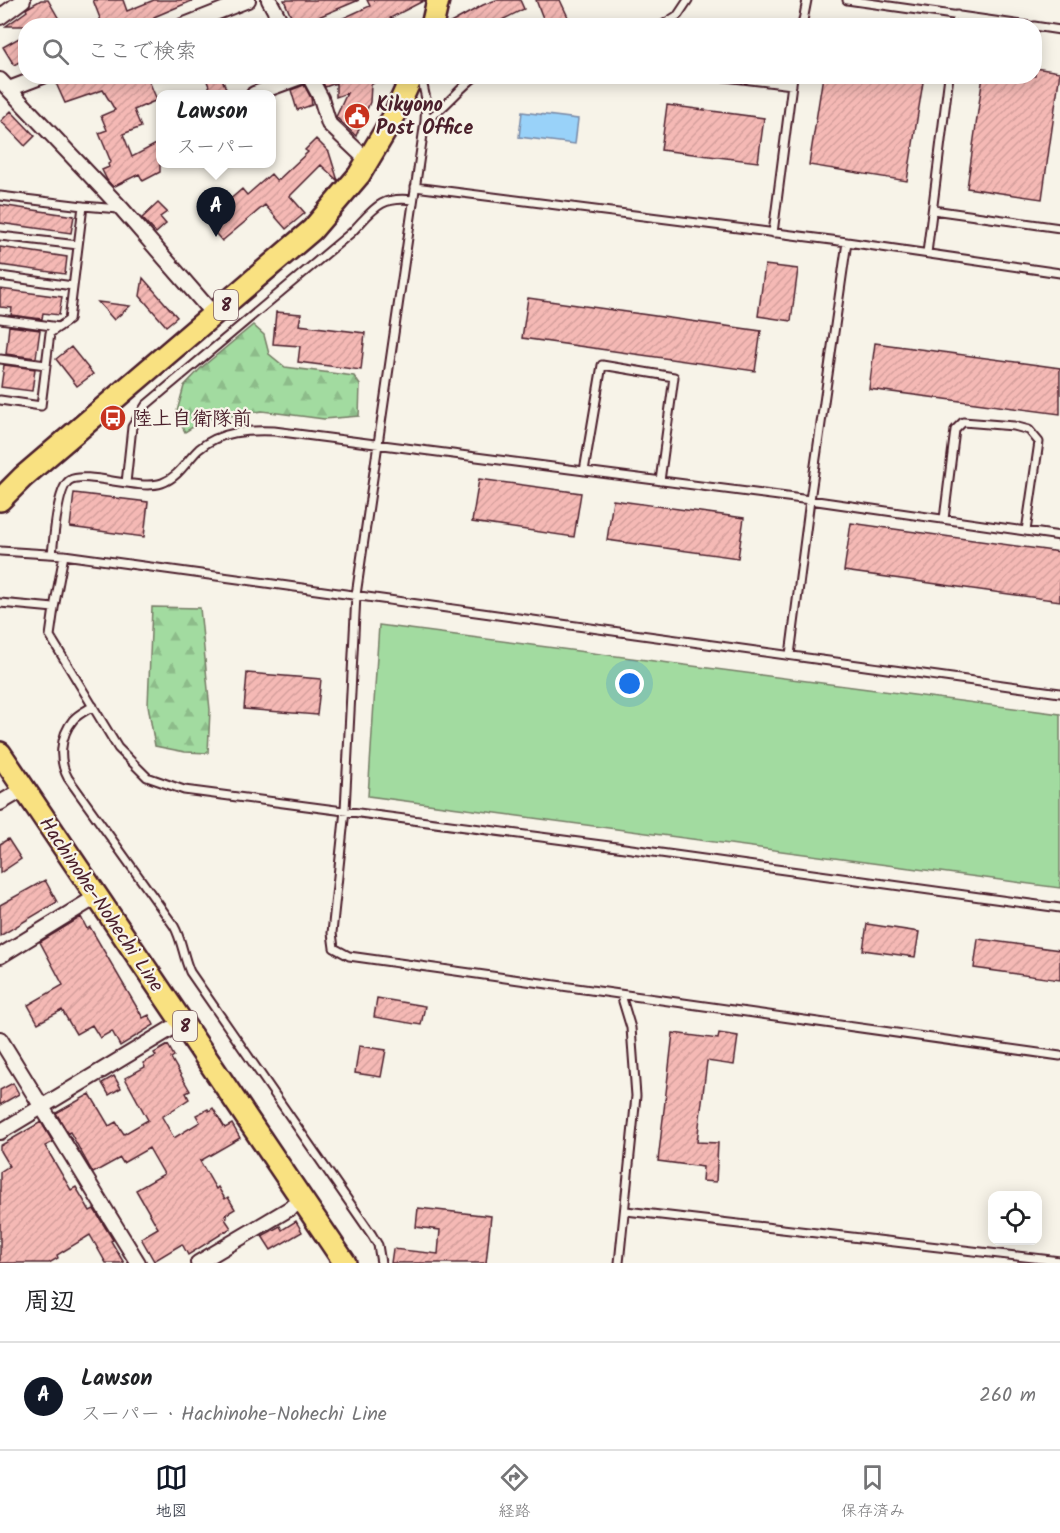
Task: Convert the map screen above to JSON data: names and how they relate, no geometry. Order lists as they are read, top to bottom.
{
  "streets": {
    "main road": ["8", "Hachinohe-Nohechi Line"]
  },
  "places": {
    "public building": ["Kikyono Post Office"],
    "bus stop": ["陸上自衛隊前"]
  },
  "page": {
    "search": "ここで検索",
    "popup": ["Lawson", "スーパー"],
    "pins": "A",
    "heading": "周辺",
    "list": [
      {
        "mark": "A",
        "name": "Lawson",
        "note": "スーパー · Hachinohe-Nohechi Line",
        "value": "260 m"
      }
    ],
    "nav": ["地図", "経路", "保存済み"]
  }
}
